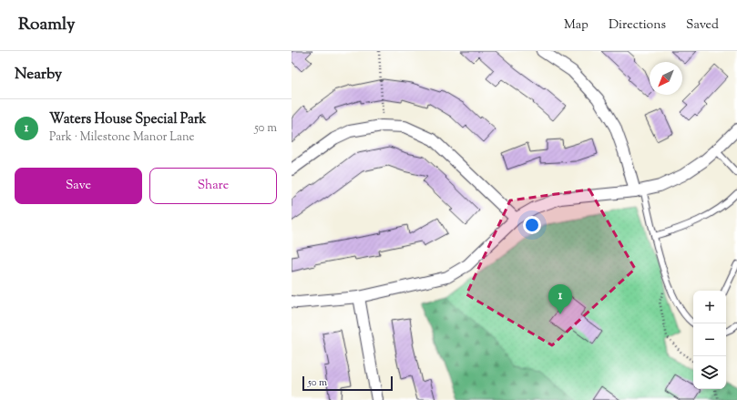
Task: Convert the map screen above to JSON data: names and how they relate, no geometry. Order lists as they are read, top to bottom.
{
  "scale_bar": "50 m",
  "north": "bottom left",
  "page": {
    "header": "Roamly",
    "nav": ["Map", "Directions", "Saved"],
    "heading": "Nearby",
    "list": [
      {
        "mark": "1",
        "name": "Waters House Special Park",
        "note": "Park · Milestone Manor Lane",
        "value": "50 m"
      }
    ],
    "buttons": ["Save", "Share"],
    "pins": "1",
    "map_buttons": ["+", "−"],
    "scale": "50 m"
  }
}
